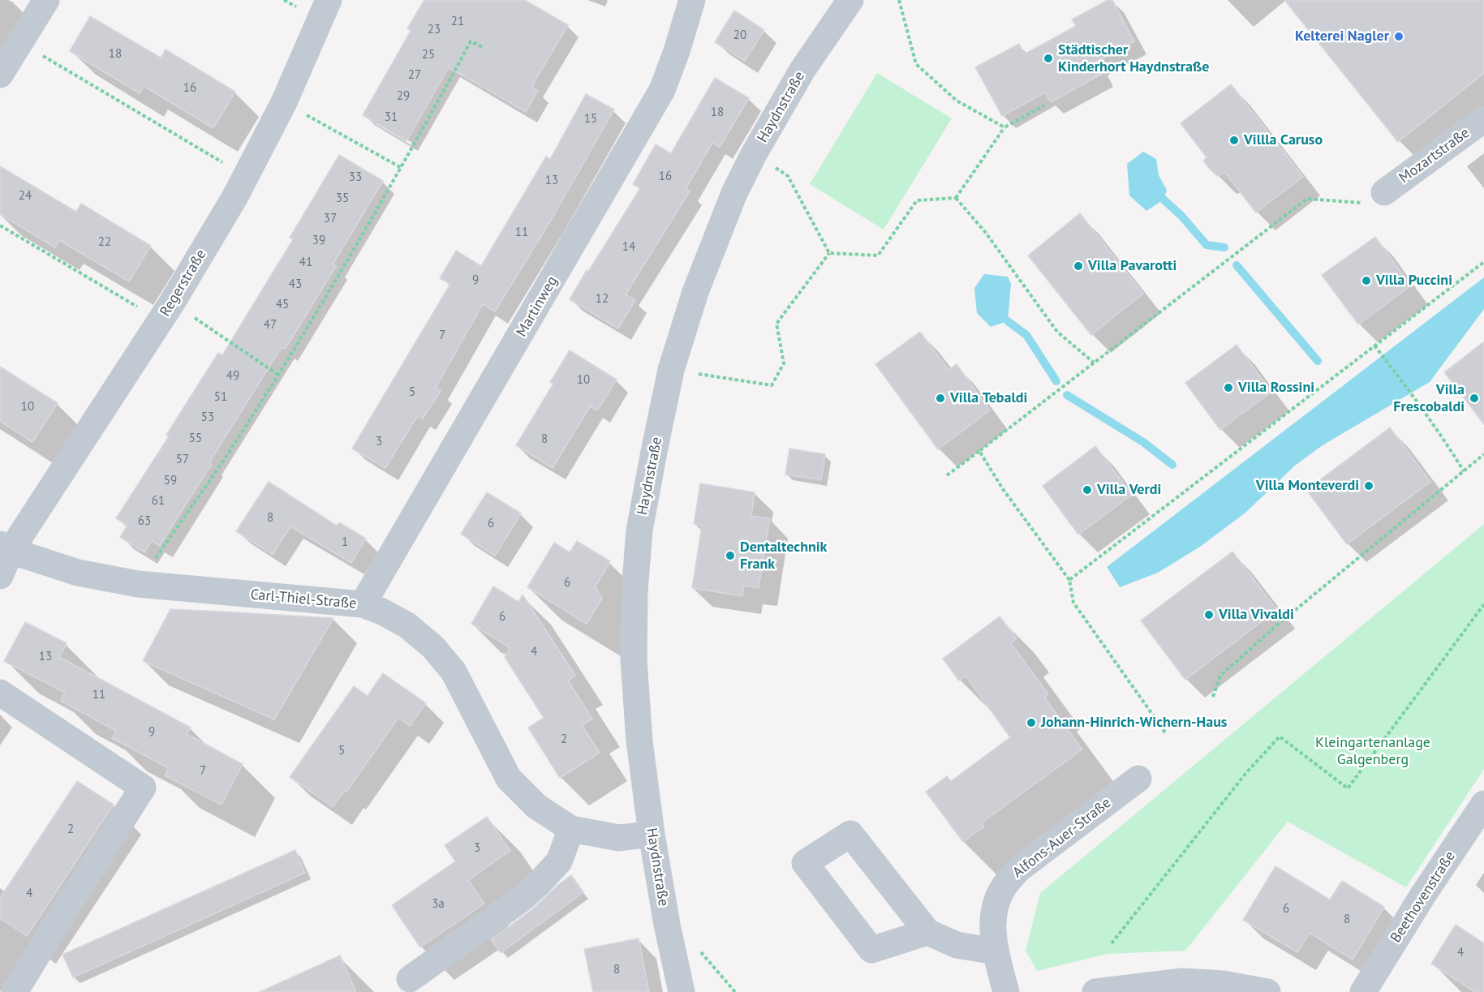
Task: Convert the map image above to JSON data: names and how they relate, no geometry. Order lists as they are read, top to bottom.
{
  "streets": {
    "street": [
      "Haydnstraße",
      "Mozartstraße",
      "Regerstraße",
      "Martinweg",
      "Carl-Thiel-Straße",
      "Alfons-Auer-Straße",
      "Beethovenstraße"
    ]
  },
  "crossings": [
    ["Haydnstraße", "Carl-Thiel-Straße"],
    ["Regerstraße", "Carl-Thiel-Straße"],
    ["Martinweg", "Carl-Thiel-Straße"]
  ],
  "parks": ["Kleingartenanlage Galgenberg"],
  "places": [
    "Kelterei Nagler",
    "Städtischer Kinderhort Haydnstraße",
    "Villla Caruso",
    "Villa Pavarotti",
    "Villa Puccini",
    "Villa Rossini",
    "Villa Tebaldi",
    "Villa Frescobaldi",
    "Villa Monteverdi",
    "Villa Verdi",
    "Dentaltechnik Frank",
    "Villa Vivaldi",
    "Johann-Hinrich-Wichern-Haus"
  ],
  "house_numbers": [
    "21",
    "23",
    "20",
    "18",
    "25",
    "27",
    "16",
    "29",
    "18",
    "31",
    "15",
    "16",
    "33",
    "13",
    "24",
    "35",
    "37",
    "11",
    "39",
    "22",
    "14",
    "41",
    "9",
    "43",
    "12",
    "45",
    "47",
    "7",
    "49",
    "10",
    "5",
    "51",
    "10",
    "53",
    "55",
    "8",
    "3",
    "57",
    "59",
    "61",
    "8",
    "63",
    "6",
    "1",
    "6",
    "6",
    "4",
    "13",
    "11",
    "9",
    "2",
    "5",
    "7",
    "2",
    "3",
    "4",
    "3a",
    "6",
    "8",
    "4",
    "8"
  ]
}
